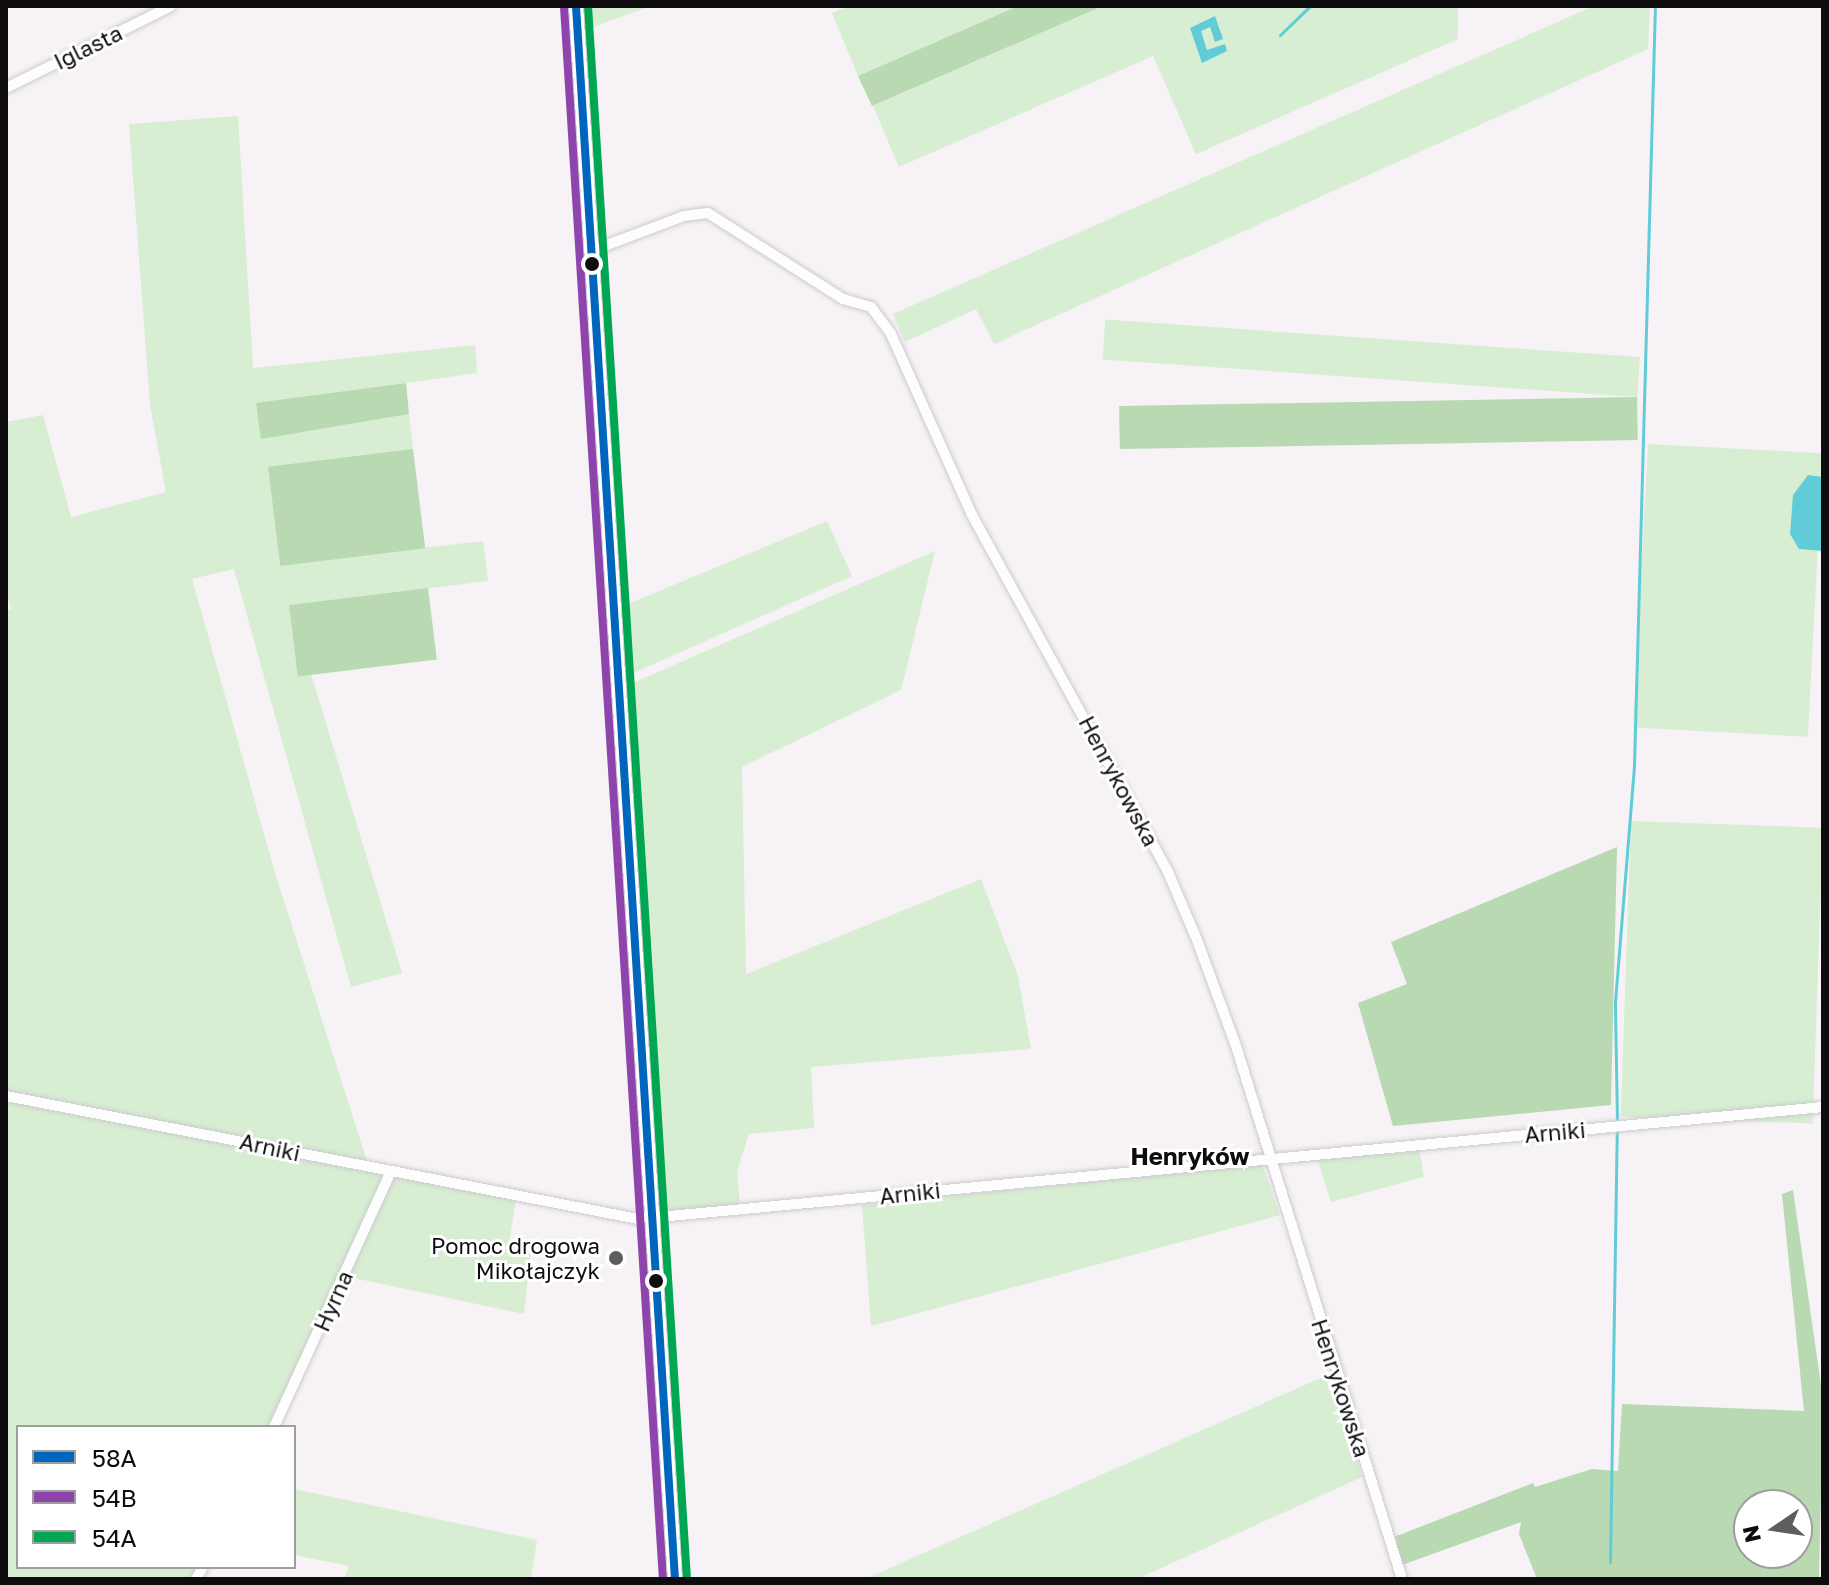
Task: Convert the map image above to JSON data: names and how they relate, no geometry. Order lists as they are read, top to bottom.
{
  "streets": {
    "street": [
      "Iglasta",
      "Henrykowska",
      "Arniki",
      "Hyrna"
    ]
  },
  "crossings": [
    ["Henrykowska", "Arniki"],
    ["Arniki", "Hyrna"]
  ],
  "districts": ["Henryków"],
  "places": ["Pomoc drogowa Mikołajczyk"],
  "lines": ["transit line 58A", "transit line 54A", "transit line 54B"],
  "legend": ["58A", "54B", "54A"],
  "north": "left"
}
